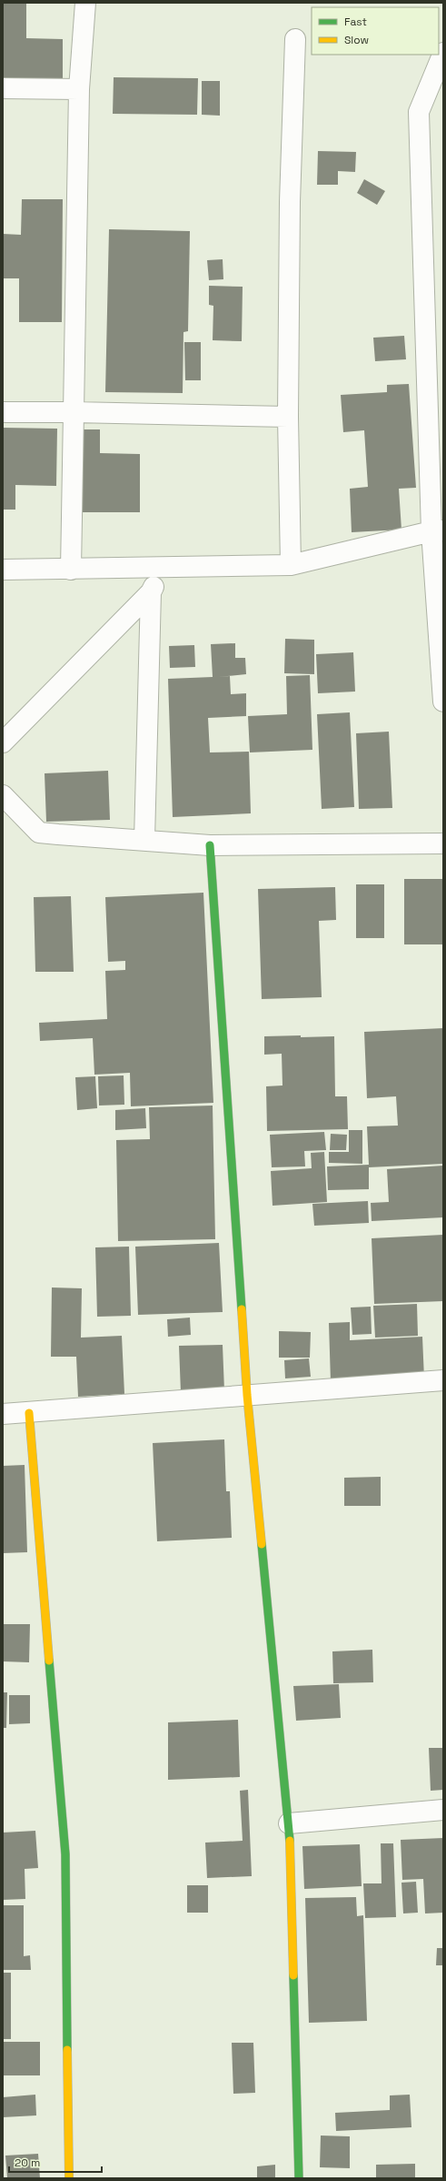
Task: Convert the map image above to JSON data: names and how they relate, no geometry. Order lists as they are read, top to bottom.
{
  "legend": ["Fast", "Slow"],
  "scale_bar": "20 m"
}
